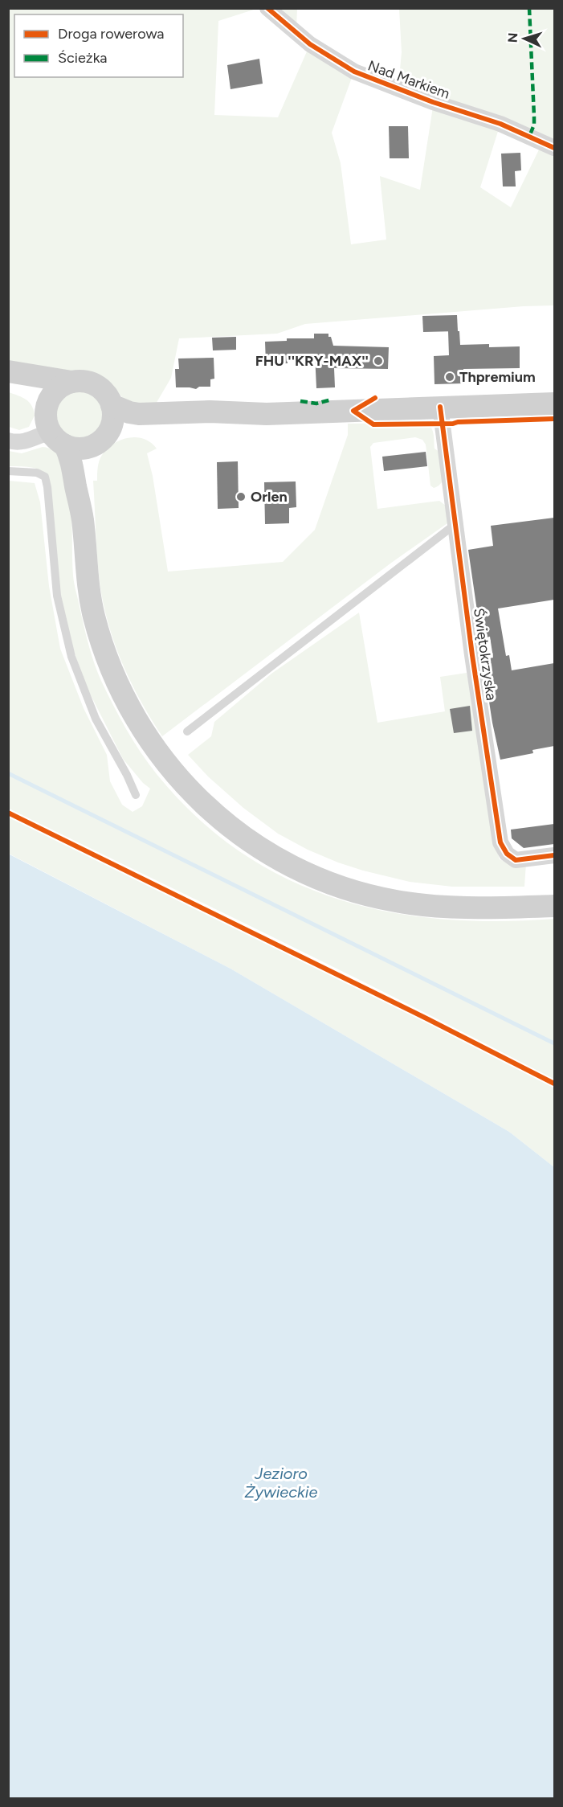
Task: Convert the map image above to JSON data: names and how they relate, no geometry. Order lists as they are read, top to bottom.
{
  "streets": {
    "street": ["Nad Markiem", "Świętokrzyska"]
  },
  "water": ["Jezioro Żywieckie"],
  "places": ["FHU ''KRY-MAX''", "Thpremium", "Orlen"],
  "legend": ["Droga rowerowa", "Ścieżka"],
  "north": "left"
}
